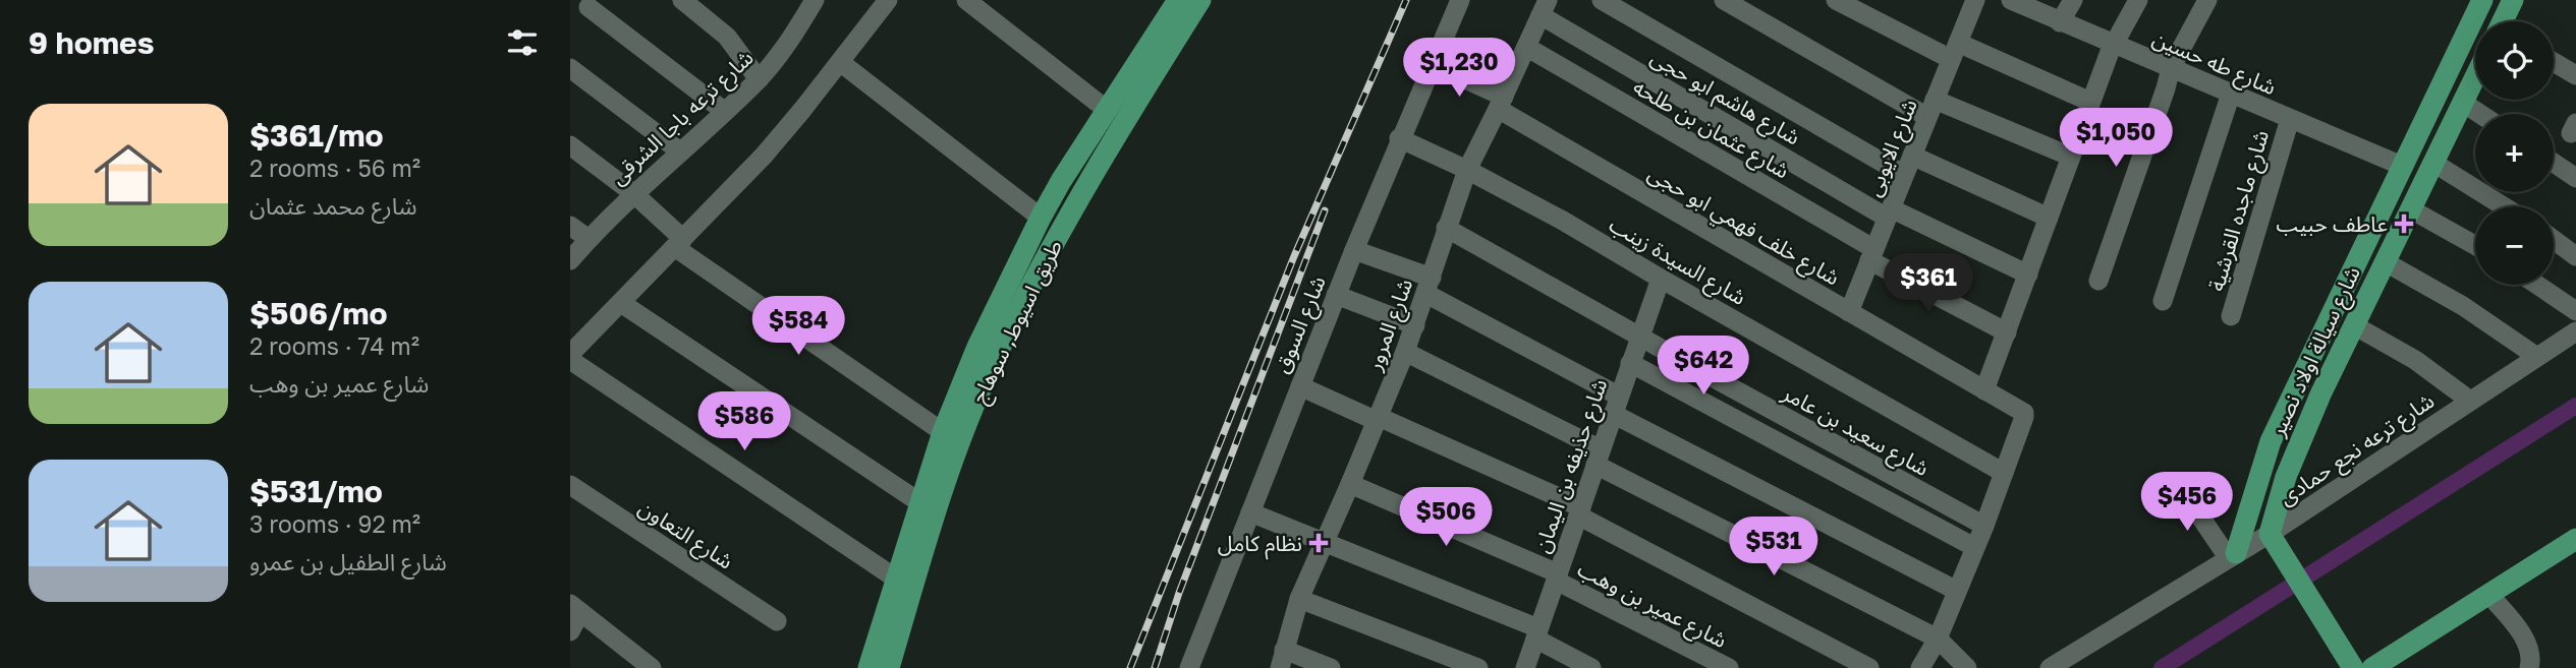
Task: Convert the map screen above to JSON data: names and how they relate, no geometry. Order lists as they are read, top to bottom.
{
  "streets": {
    "main road": ["طريق اسيوط, سوهاج", "شارع سيالة اولاد نصير"],
    "street": [
      "شارع طه حسين",
      "شارع هاشم ابو حجى",
      "شارع ترعه باجا الشرقى",
      "شارع عثمان بن طلحه",
      "شارع الايوبى",
      "شارع ماجده القرشية",
      "شارع خلف فهمي ابو حجى",
      "شارع السيدة زينب",
      "شارع السوق",
      "شارع المرور",
      "شارع سعيد بن عامر",
      "شارع ترعه نجع حمادى",
      "شارع حذيفه بن اليمان",
      "شارع التعاون",
      "شارع عمير بن وهب"
    ]
  },
  "crossings": [
    ["شارع طه حسين", "شارع ماجده القرشية"],
    ["شارع طه حسين", "شارع سيالة اولاد نصير"],
    ["شارع هاشم ابو حجى", "شارع الايوبى"],
    ["شارع هاشم ابو حجى", "شارع المرور"],
    ["شارع عثمان بن طلحه", "شارع الايوبى"],
    ["شارع عثمان بن طلحه", "شارع المرور"],
    ["شارع الايوبى", "شارع خلف فهمي ابو حجى"],
    ["شارع خلف فهمي ابو حجى", "شارع السيدة زينب"],
    ["شارع خلف فهمي ابو حجى", "شارع السوق"],
    ["شارع خلف فهمي ابو حجى", "شارع المرور"],
    ["شارع خلف فهمي ابو حجى", "شارع سعيد بن عامر"],
    ["شارع السيدة زينب", "شارع السوق"],
    ["شارع السيدة زينب", "شارع المرور"],
    ["شارع السيدة زينب", "شارع حذيفه بن اليمان"],
    ["شارع المرور", "شارع سعيد بن عامر"],
    ["شارع المرور", "شارع عمير بن وهب"],
    ["شارع سيالة اولاد نصير", "شارع ترعه نجع حمادى"],
    ["شارع سعيد بن عامر", "شارع حذيفه بن اليمان"],
    ["شارع حذيفه بن اليمان", "شارع عمير بن وهب"]
  ],
  "places": {
    "health": ["عاطف حبيب", "نظام كامل"]
  },
  "page": {
    "heading": "9 homes",
    "map_buttons": ["+", "−"],
    "price": [
      "$1,230",
      "$1,050",
      "$361",
      "$584",
      "$642",
      "$586",
      "$456",
      "$506",
      "$531"
    ],
    "list": [
      {
        "name": "$361/mo",
        "note": "2 rooms · 56 m² · شارع محمد عثمان"
      },
      {
        "name": "$506/mo",
        "note": "2 rooms · 74 m² · شارع عمير بن وهب"
      },
      {
        "name": "$531/mo",
        "note": "3 rooms · 92 m² · شارع الطفيل بن عمرو"
      }
    ]
  }
}
